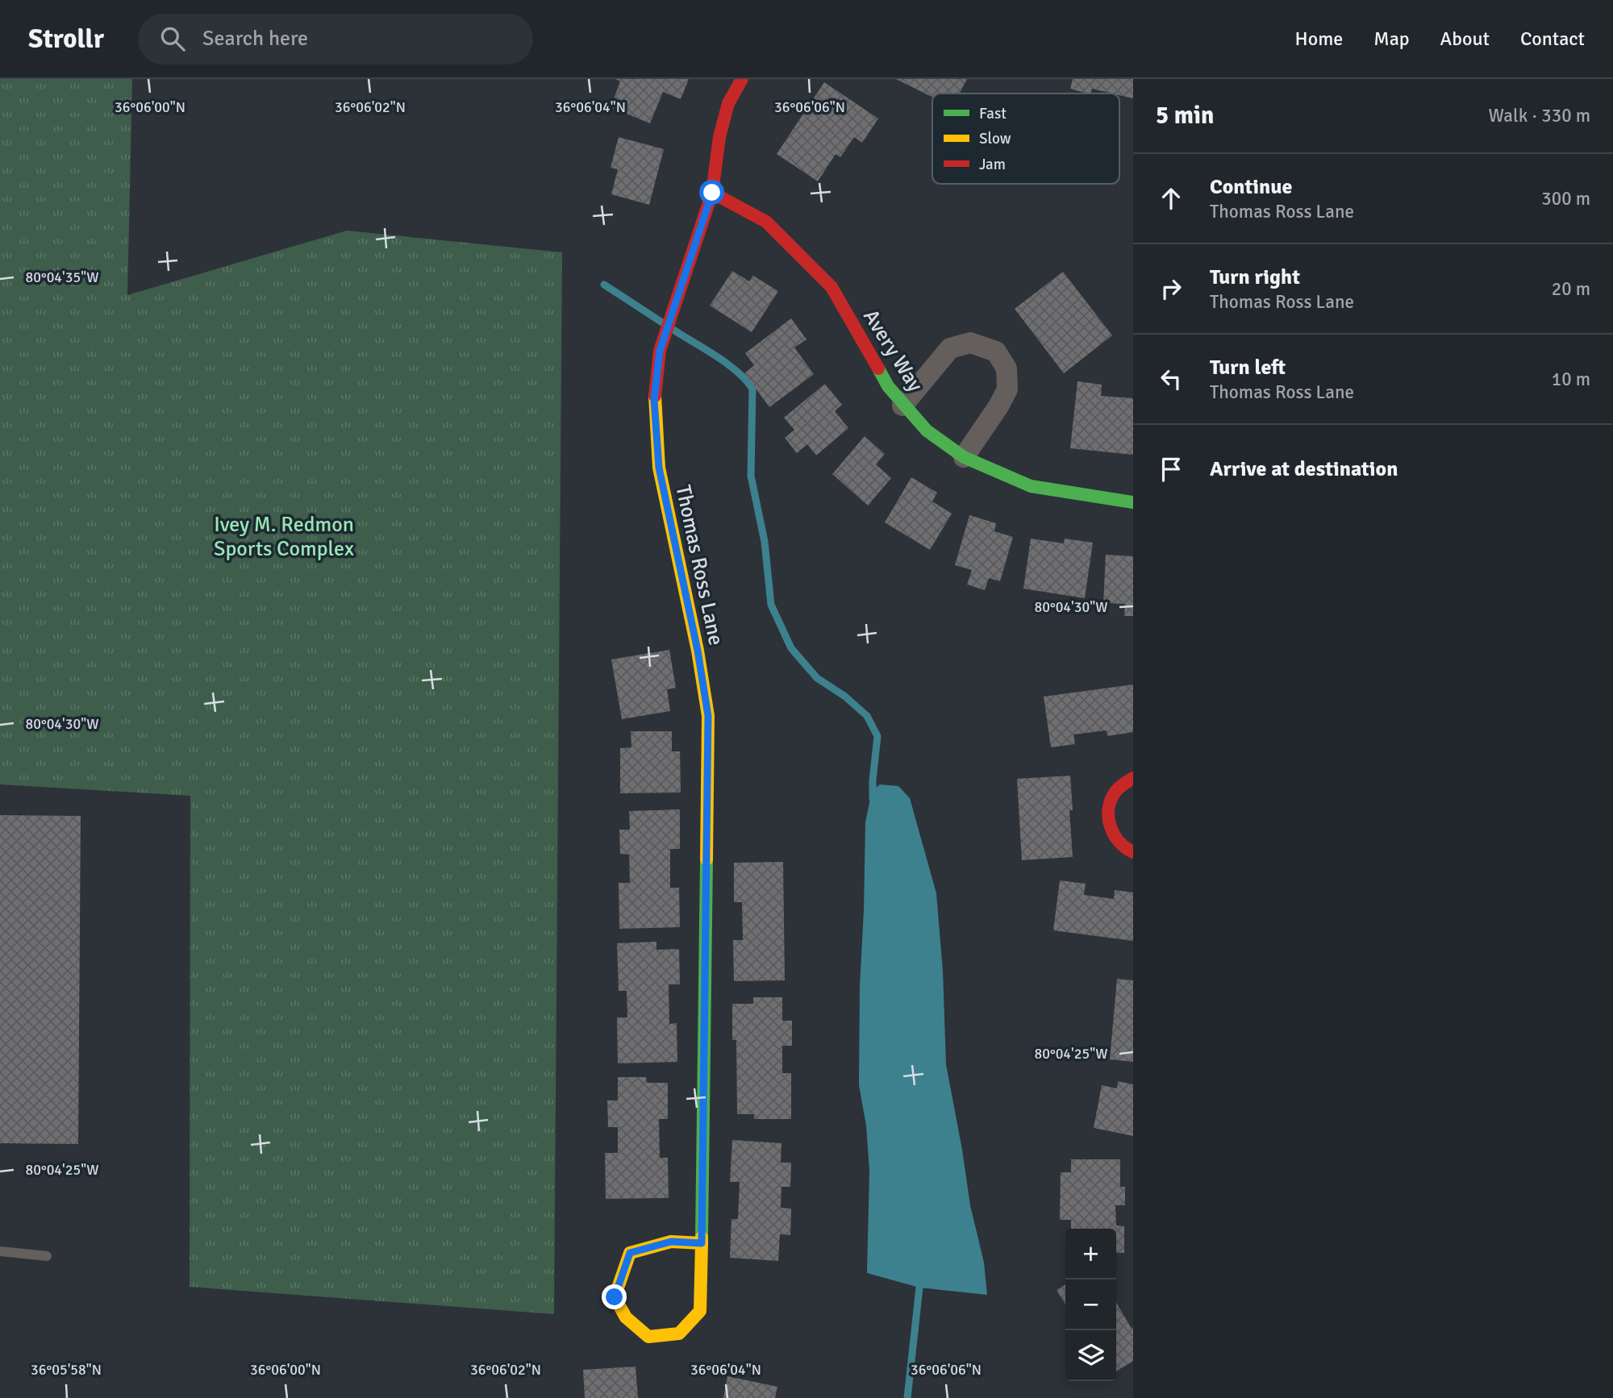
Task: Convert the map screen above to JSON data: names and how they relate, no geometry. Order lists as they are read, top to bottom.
{
  "streets": {
    "street": ["Avery Way", "Thomas Ross Lane"]
  },
  "crossings": [
    ["Avery Way", "Thomas Ross Lane"]
  ],
  "parks": ["Ivey M. Redmon Sports Complex"],
  "legend": ["Fast", "Slow", "Jam"],
  "page": {
    "header": "Strollr",
    "search": "Search here",
    "nav": [
      "Home",
      "Map",
      "About",
      "Contact"
    ],
    "heading": ["5 min", "Walk · 330 m"],
    "list": [
      ["Continue", "Thomas Ross Lane", "300 m"],
      ["Turn right", "Thomas Ross Lane", "20 m"],
      ["Turn left", "Thomas Ross Lane", "10 m"],
      "Arrive at destination"
    ],
    "map_buttons": ["+", "−"]
  },
  "coordinates": [
    "36°06'00\"N",
    "36°06'02\"N",
    "36°06'04\"N",
    "36°06'06\"N",
    "80°04'35\"W",
    "80°04'30\"W",
    "80°04'25\"W",
    "36°05'58\"N"
  ]
}
